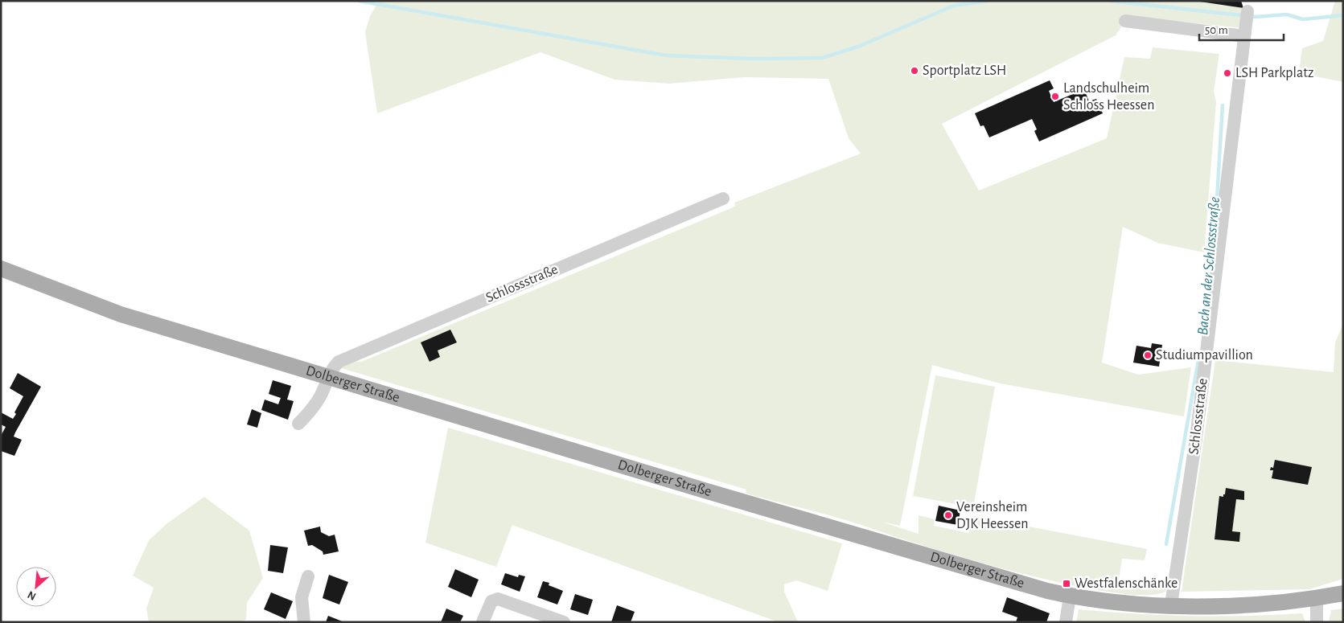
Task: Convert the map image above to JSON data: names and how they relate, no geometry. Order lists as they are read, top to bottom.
{
  "streets": {
    "main road": ["Dolberger Straße"],
    "street": ["Schlossstraße"]
  },
  "crossings": [
    ["Schlossstraße", "Dolberger Straße"]
  ],
  "water": ["Bach an der Schlossstraße"],
  "places": {
    "other": [
      "Sportplatz LSH",
      "LSH Parkplatz",
      "Landschulheim Schloss Heessen",
      "Studiumpavillion",
      "Vereinsheim DJK Heessen"
    ],
    "transit": ["Westfalenschänke"]
  },
  "scale_bar": "50 m",
  "north": "bottom left"
}
